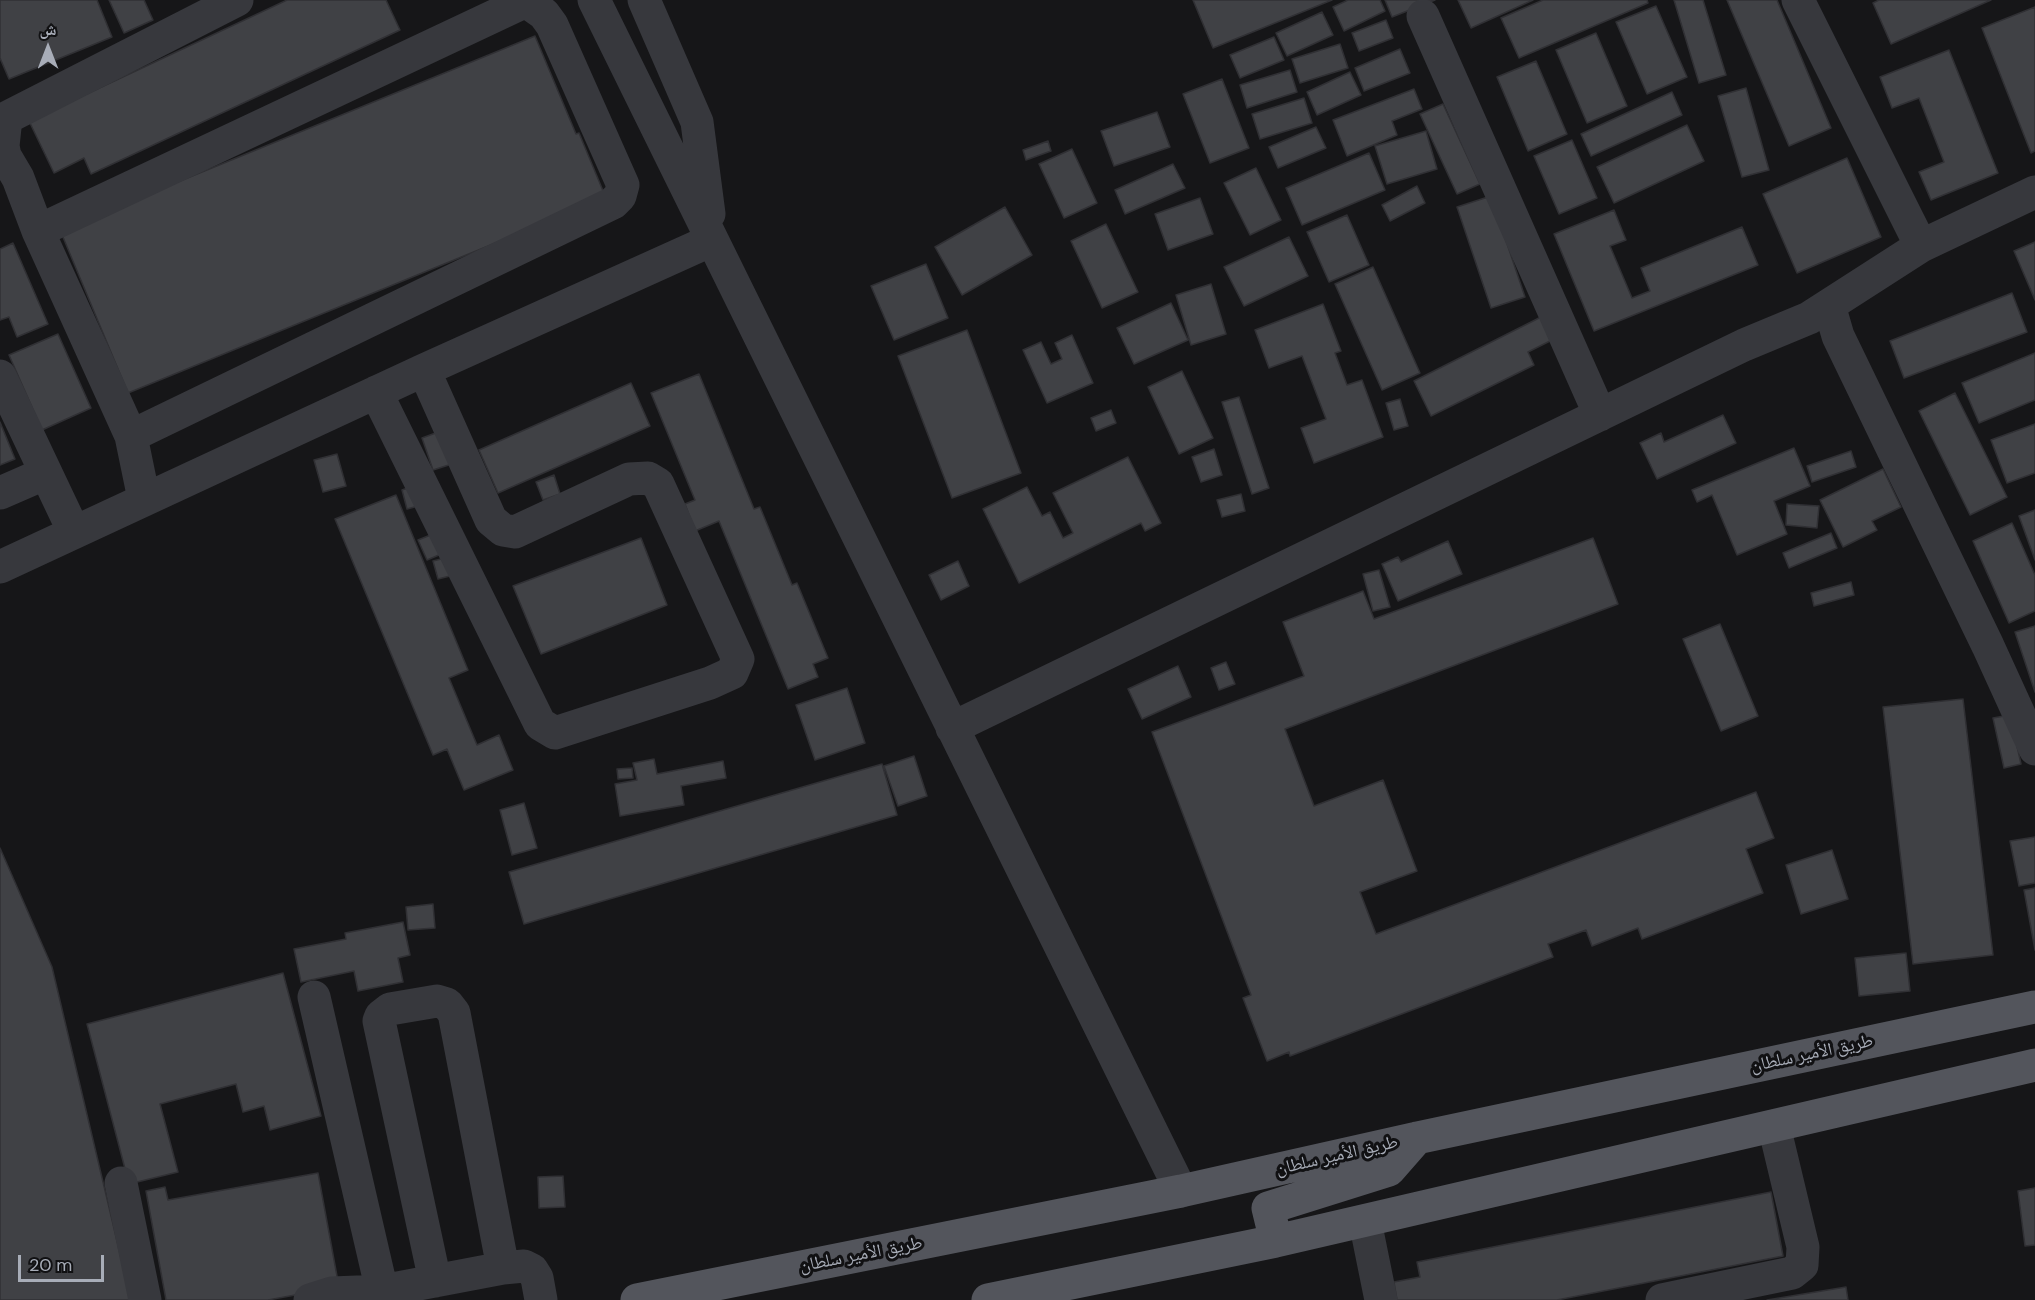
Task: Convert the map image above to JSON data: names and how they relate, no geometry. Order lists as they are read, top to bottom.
{
  "streets": {
    "main road": ["طريق الأمير سلطان"]
  },
  "scale_bar": "20 m",
  "north": "top"
}
